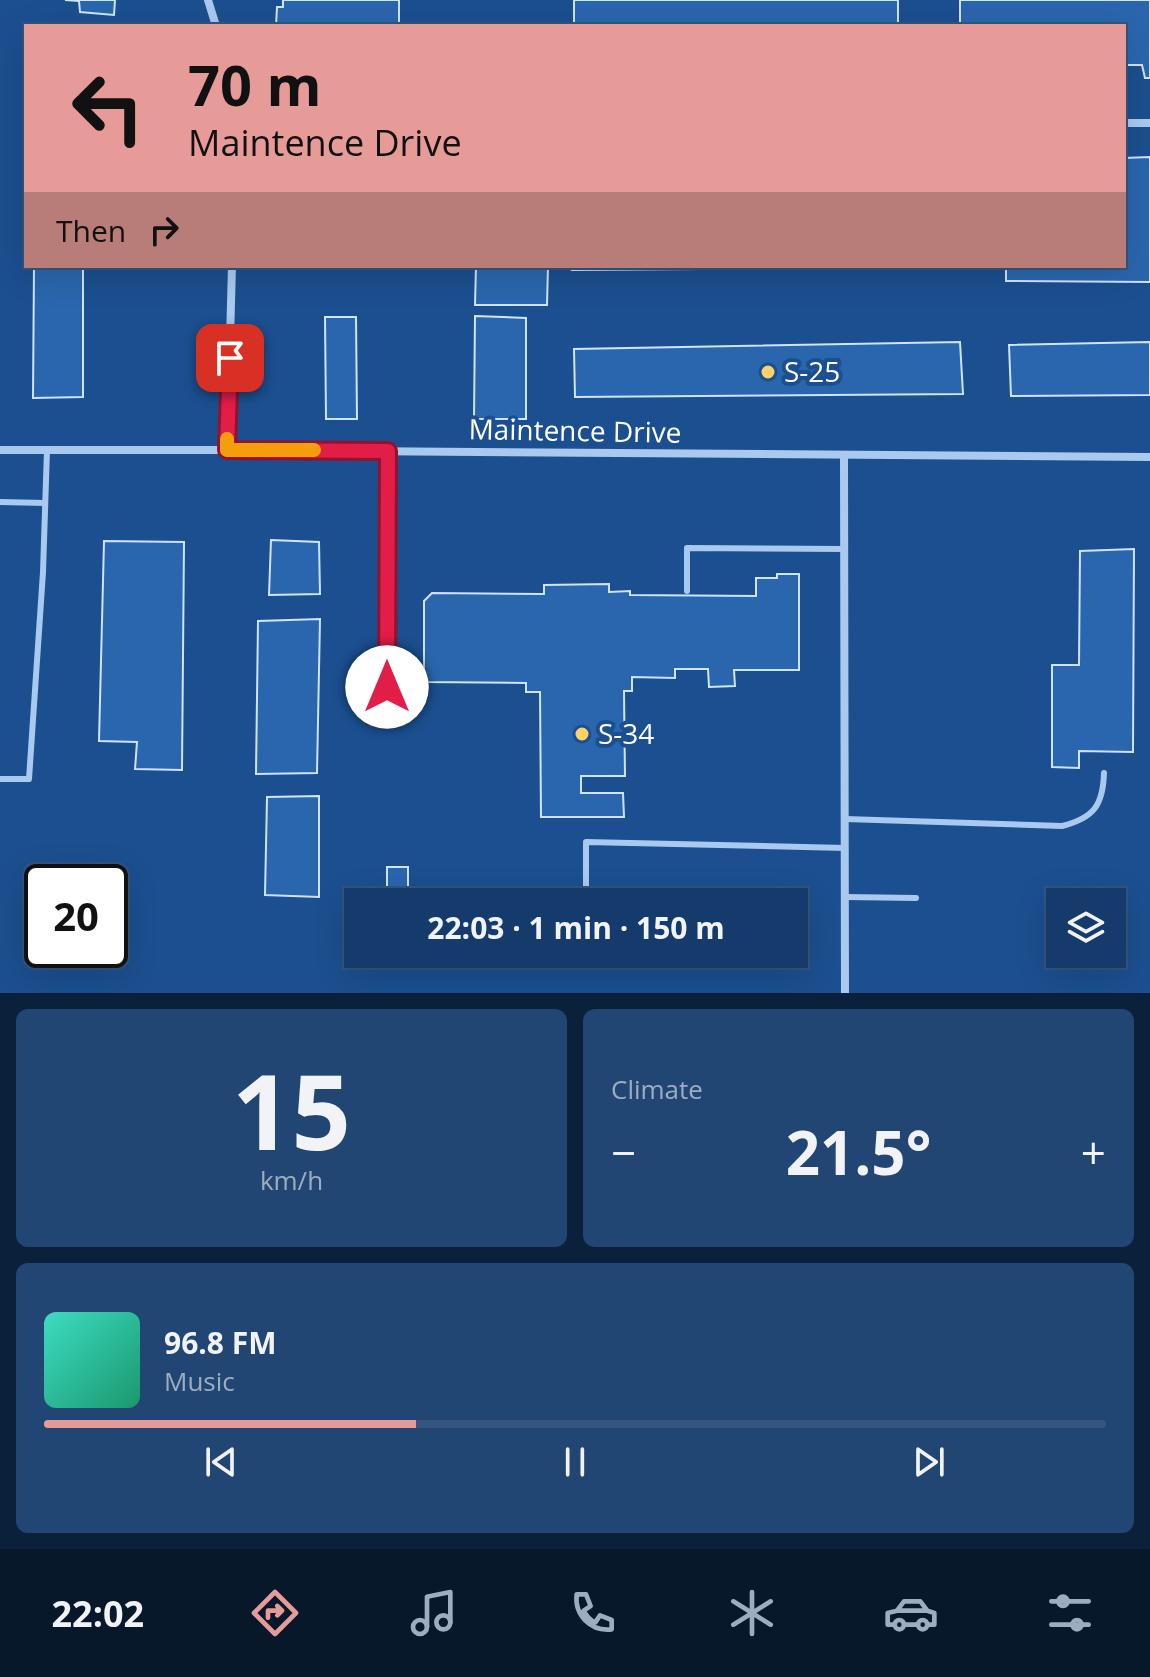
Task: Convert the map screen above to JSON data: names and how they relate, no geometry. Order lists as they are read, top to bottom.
{
  "streets": {
    "street": ["Maintence Drive"]
  },
  "places": ["S-25", "S-34"],
  "page": {
    "turn": ["70 m", "Maintence Drive"],
    "then": "Then",
    "limit": "20",
    "trip": "22:03 · 1 min · 150 m",
    "tile": [
      ["15", "km/h"],
      "Climate"
    ],
    "heat": ["−", "21.5°", "+"],
    "song": ["96.8 FM", "Music"],
    "tabs": "22:02"
  }
}
